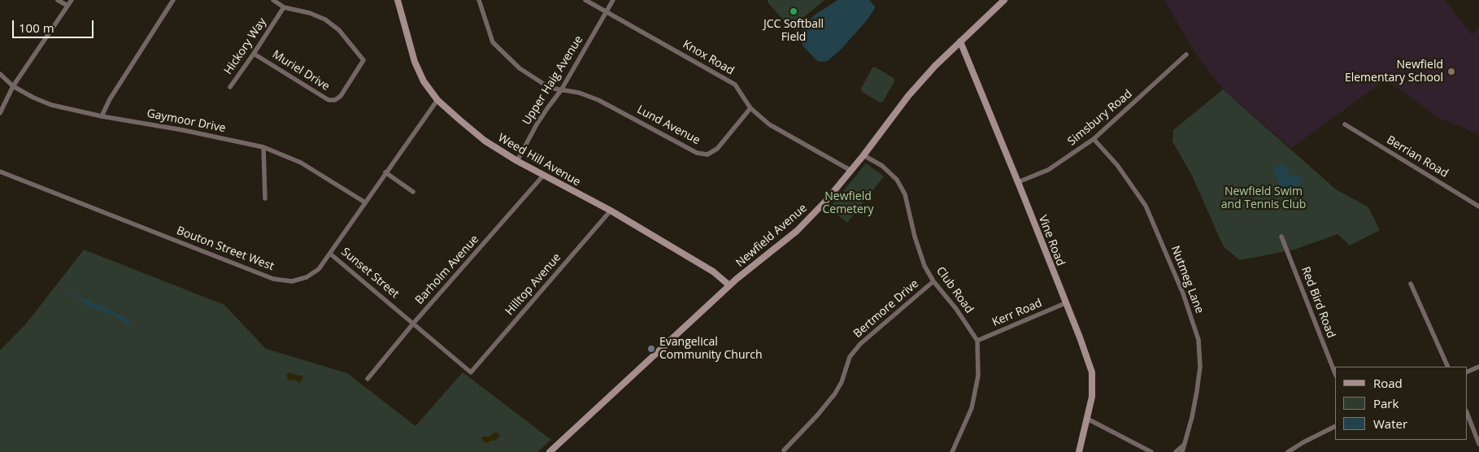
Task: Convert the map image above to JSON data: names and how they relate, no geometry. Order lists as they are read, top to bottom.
{
  "streets": {
    "main road": ["Weed Hill Avenue", "Newfield Avenue", "Vine Road"],
    "street": [
      "Hickory Way",
      "Knox Road",
      "Muriel Drive",
      "Upper Haig Avenue",
      "Simsbury Road",
      "Gaymoor Drive",
      "Lund Avenue",
      "Berrian Road",
      "Bouton Street West",
      "Barholm Avenue",
      "Sunset Street",
      "Nutmeg Lane",
      "Hilltop Avenue",
      "Club Road",
      "Red Bird Road",
      "Bertmore Drive",
      "Kerr Road"
    ]
  },
  "crossings": [
    ["Hickory Way", "Muriel Drive"],
    ["Knox Road", "Upper Haig Avenue"],
    ["Knox Road", "Lund Avenue"],
    ["Knox Road", "Newfield Avenue"],
    ["Upper Haig Avenue", "Lund Avenue"],
    ["Upper Haig Avenue", "Weed Hill Avenue"],
    ["Simsbury Road", "Vine Road"],
    ["Simsbury Road", "Nutmeg Lane"],
    ["Gaymoor Drive", "Bouton Street West"],
    ["Weed Hill Avenue", "Newfield Avenue"],
    ["Weed Hill Avenue", "Bouton Street West"],
    ["Weed Hill Avenue", "Barholm Avenue"],
    ["Weed Hill Avenue", "Hilltop Avenue"],
    ["Newfield Avenue", "Vine Road"],
    ["Newfield Avenue", "Club Road"],
    ["Vine Road", "Kerr Road"],
    ["Bouton Street West", "Sunset Street"],
    ["Barholm Avenue", "Sunset Street"],
    ["Sunset Street", "Hilltop Avenue"],
    ["Club Road", "Bertmore Drive"],
    ["Club Road", "Kerr Road"]
  ],
  "parks": ["Newfield Swim and Tennis Club", "Newfield Cemetery"],
  "places": ["JCC Softball Field", "Newfield Elementary School", "Evangelical Community Church"],
  "legend": ["Road", "Park", "Water"],
  "scale_bar": "100 m"
}
